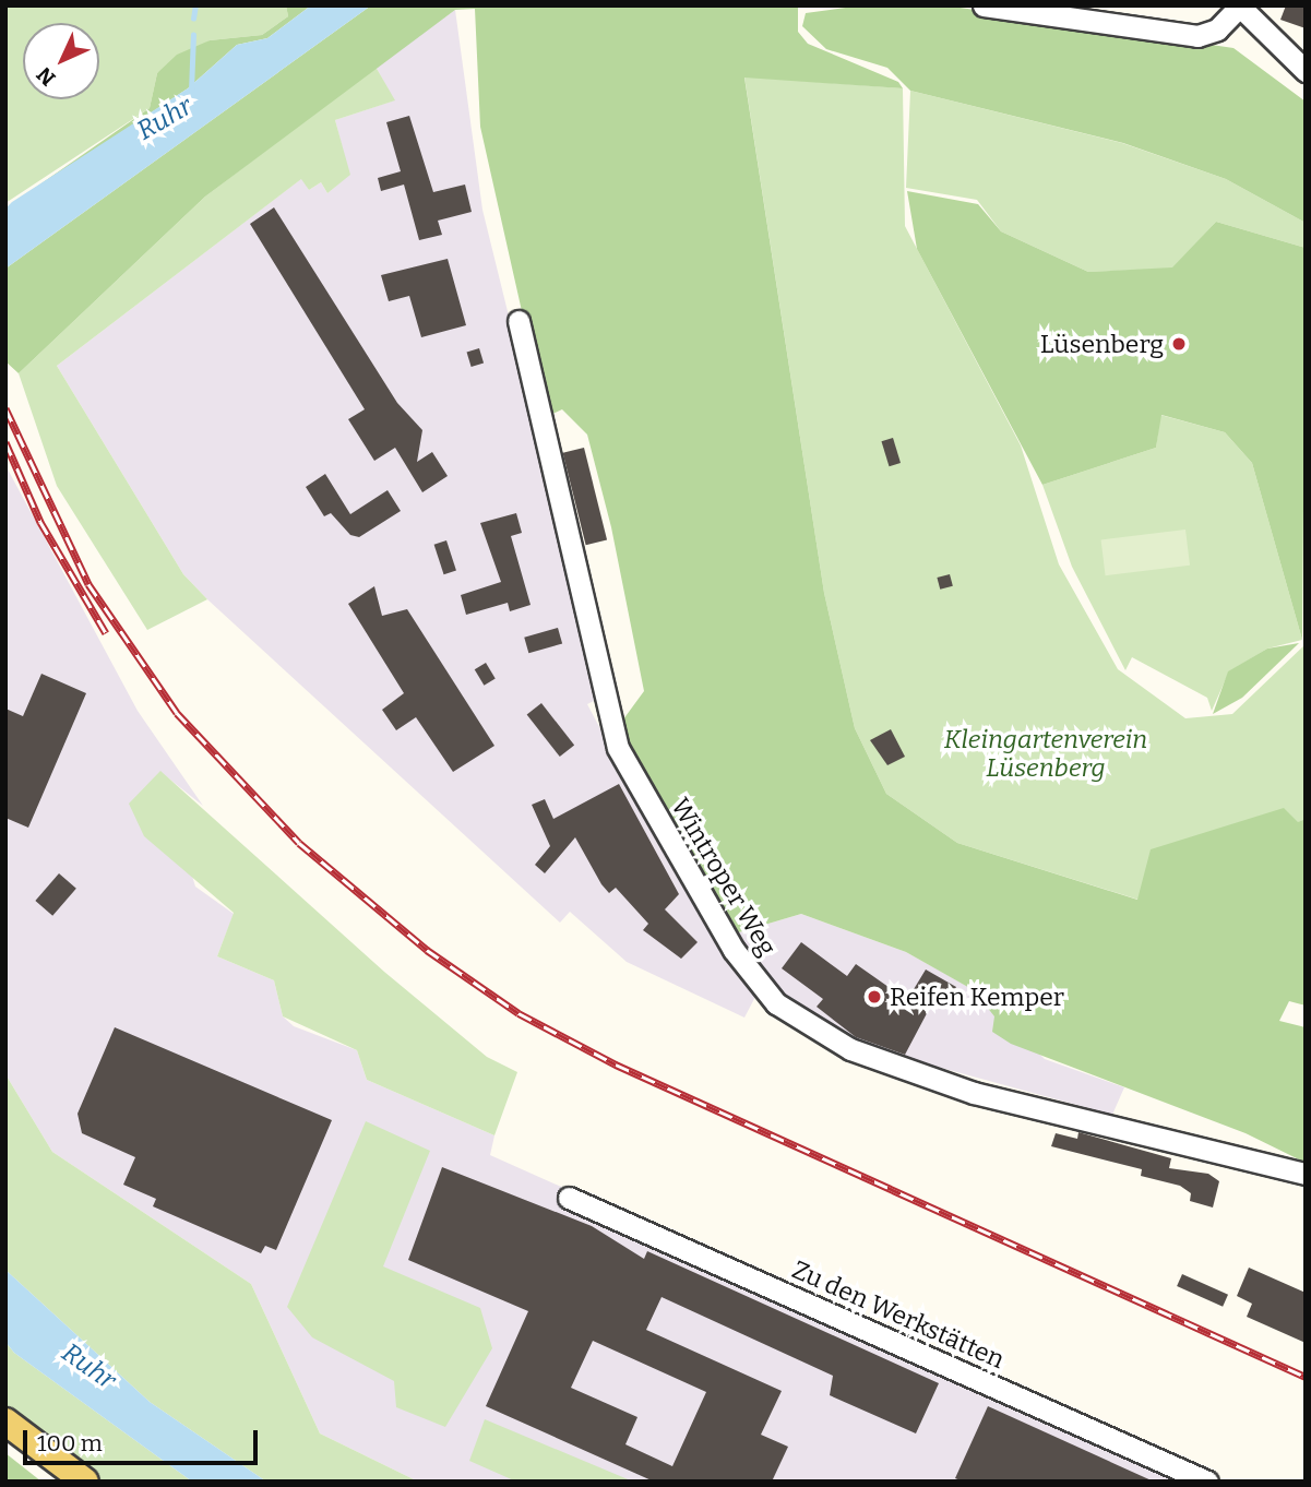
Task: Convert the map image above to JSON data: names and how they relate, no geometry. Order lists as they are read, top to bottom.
{
  "streets": {
    "street": ["Wintroper Weg", "Zu den Werkstätten"]
  },
  "water": ["Ruhr"],
  "parks": ["Kleingartenverein Lüsenberg"],
  "places": ["Lüsenberg", "Reifen Kemper"],
  "scale_bar": "100 m",
  "north": "bottom left"
}
